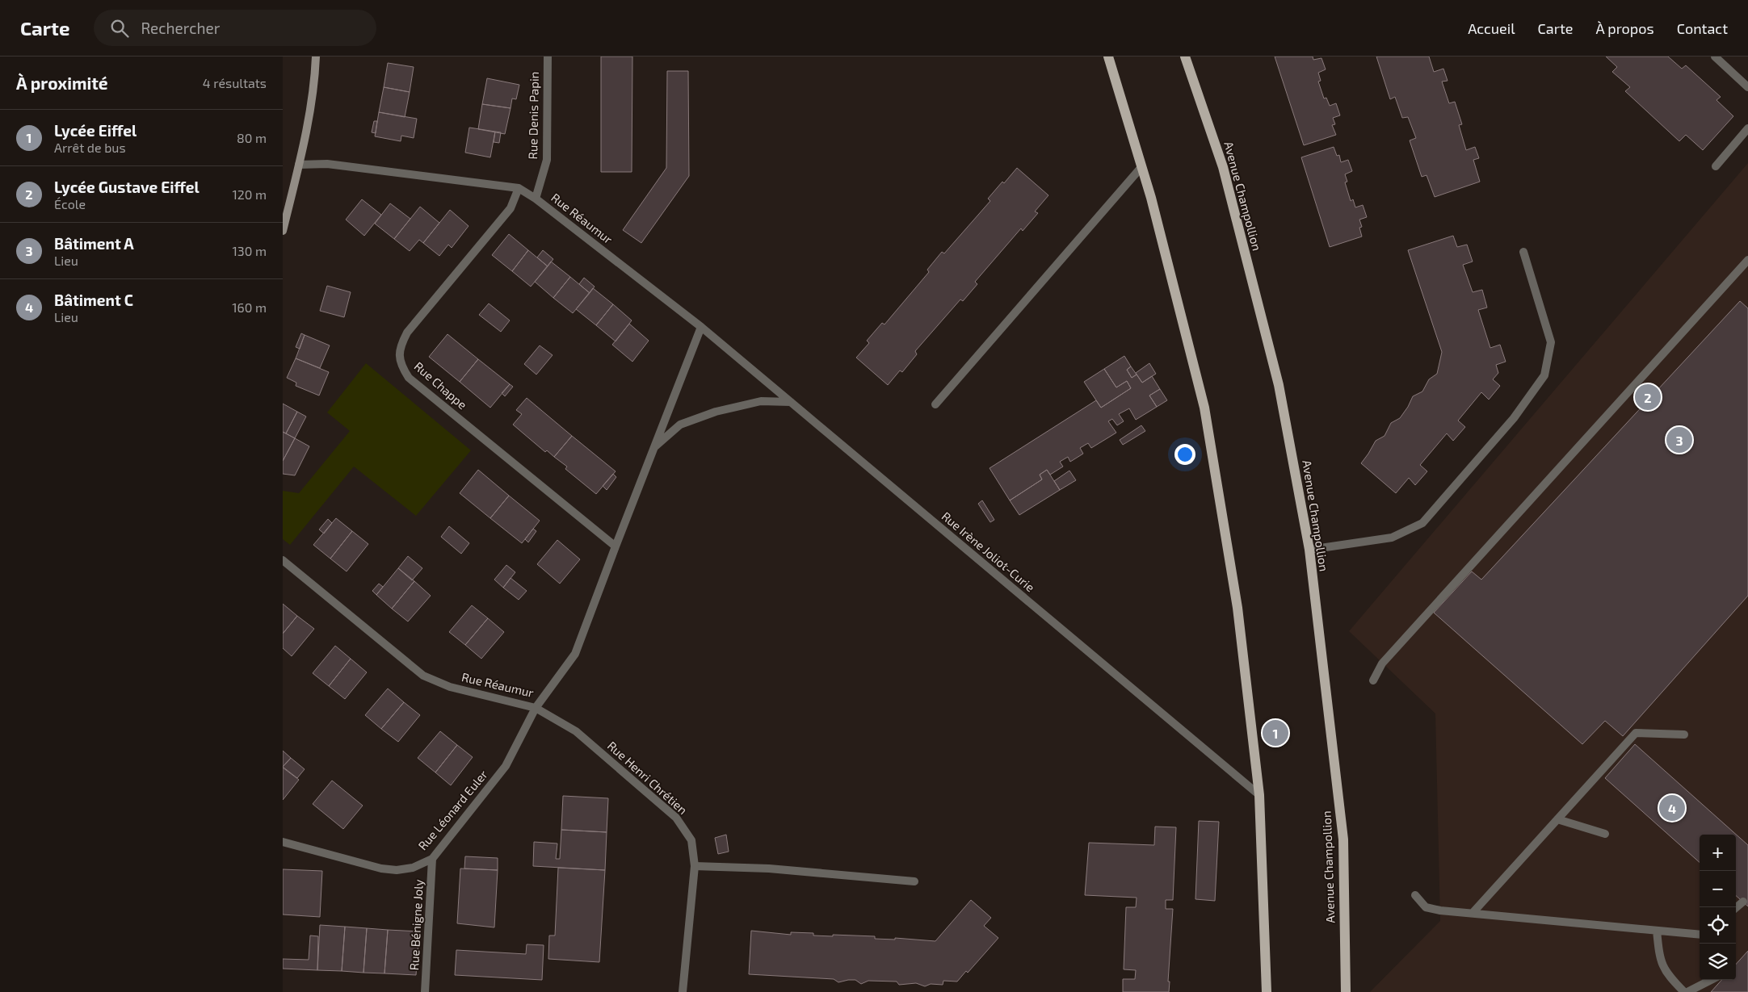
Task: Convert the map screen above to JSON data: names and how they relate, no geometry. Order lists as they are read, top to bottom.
{
  "streets": {
    "main road": ["Avenue Champollion"],
    "street": [
      "Rue Denis Papin",
      "Rue Réaumur",
      "Rue Chappe",
      "Rue Irène Joliot-Curie",
      "Rue Henri Chrétien",
      "Rue Léonard Euler",
      "Rue Bénigne Joly"
    ]
  },
  "crossings": [
    ["Rue Denis Papin", "Rue Réaumur"],
    ["Rue Réaumur", "Rue Chappe"],
    ["Rue Réaumur", "Rue Irène Joliot-Curie"],
    ["Rue Réaumur", "Rue Henri Chrétien"],
    ["Rue Réaumur", "Rue Léonard Euler"],
    ["Rue Henri Chrétien", "Rue Léonard Euler"],
    ["Rue Léonard Euler", "Rue Bénigne Joly"]
  ],
  "page": {
    "header": "Carte",
    "search": "Rechercher",
    "nav": [
      "Accueil",
      "Carte",
      "À propos",
      "Contact"
    ],
    "heading": ["À proximité", "4 résultats"],
    "list": [
      {
        "mark": "1",
        "name": "Lycée Eiffel",
        "note": "Arrêt de bus",
        "value": "80 m"
      },
      {
        "mark": "2",
        "name": "Lycée Gustave Eiffel",
        "note": "École",
        "value": "120 m"
      },
      {
        "mark": "3",
        "name": "Bâtiment A",
        "note": "Lieu",
        "value": "130 m"
      },
      {
        "mark": "4",
        "name": "Bâtiment C",
        "note": "Lieu",
        "value": "160 m"
      }
    ],
    "pins": [
      "2",
      "3",
      "1",
      "4"
    ],
    "map_buttons": ["+", "−"]
  }
}
